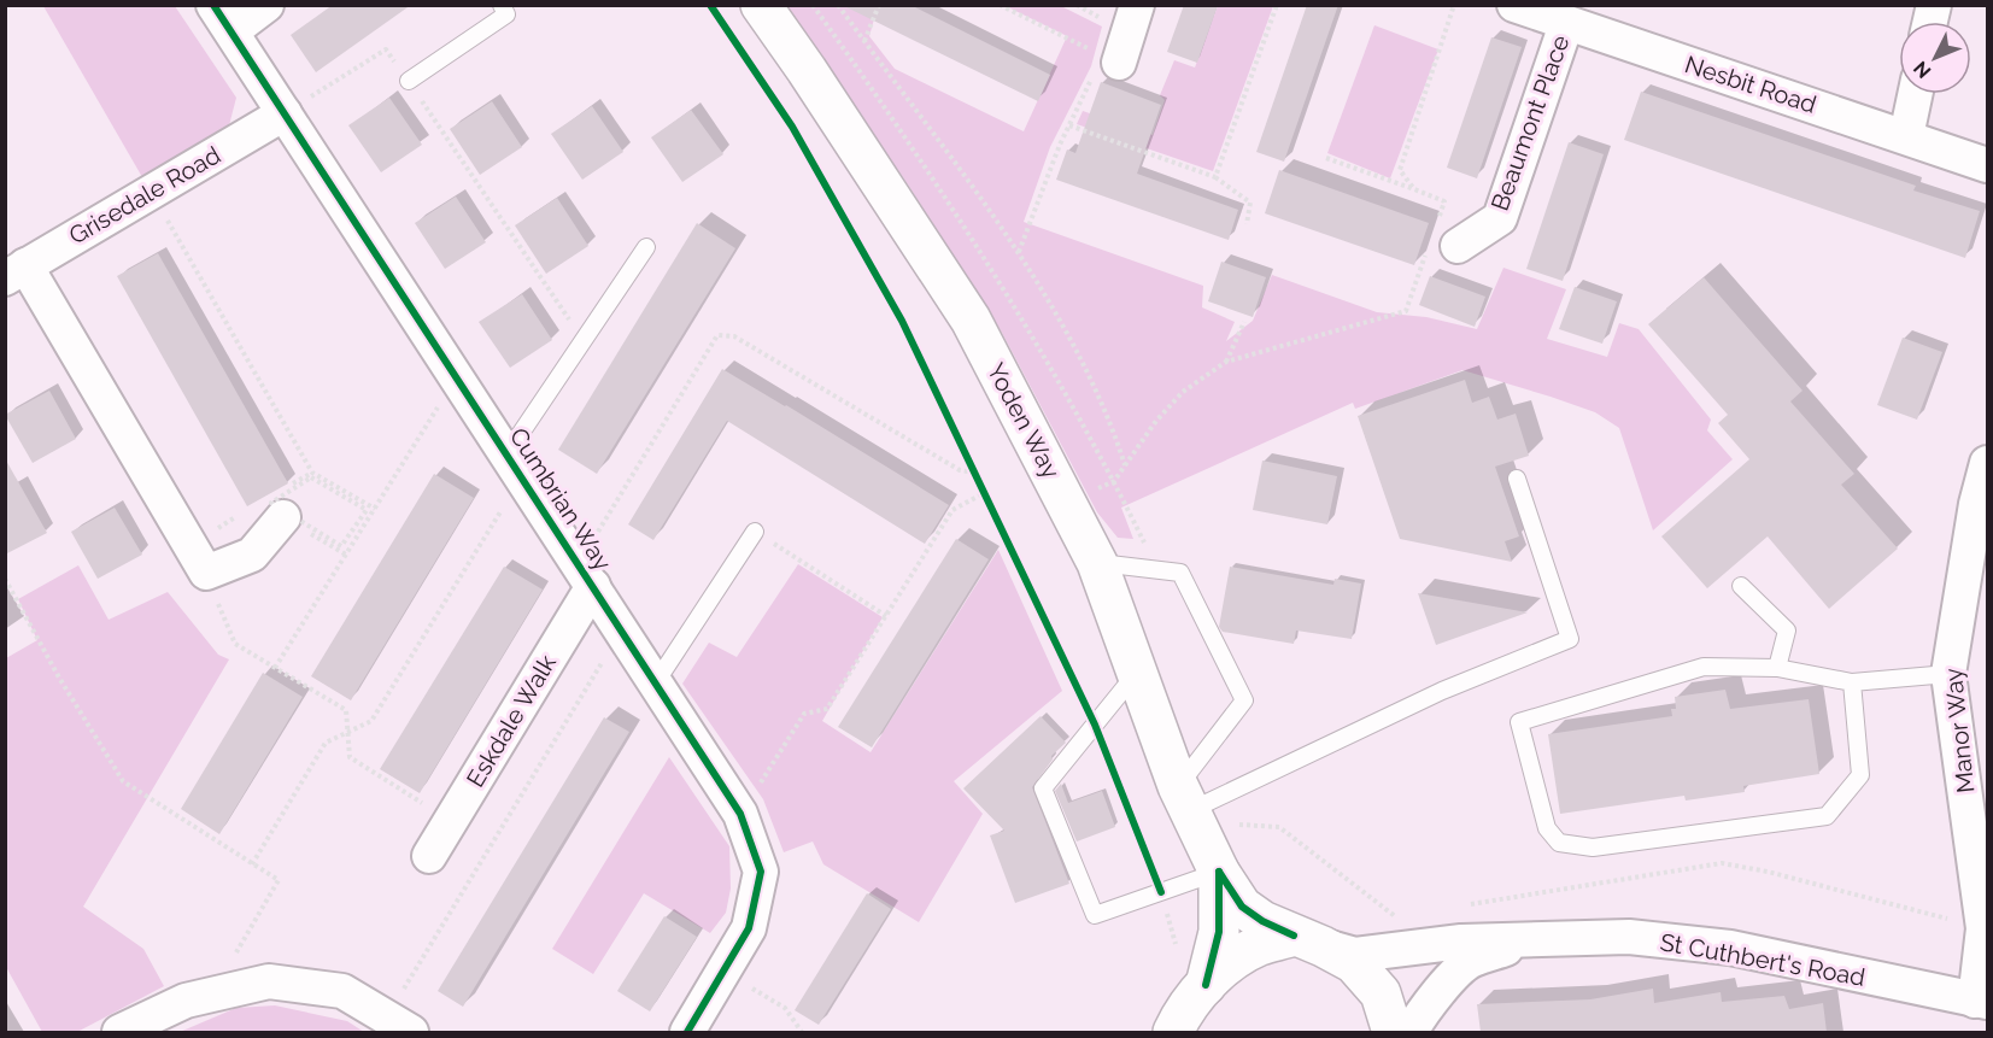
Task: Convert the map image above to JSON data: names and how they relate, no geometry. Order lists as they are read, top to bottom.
{
  "streets": {
    "main road": ["Yoden Way"],
    "street": [
      "Nesbit Road",
      "Beaumont Place",
      "Grisedale Road",
      "Cumbrian Way",
      "Eskdale Walk",
      "Manor Way",
      "St Cuthbert's Road"
    ]
  },
  "crossings": [
    ["Nesbit Road", "Beaumont Place"],
    ["Grisedale Road", "Cumbrian Way"],
    ["Yoden Way", "St Cuthbert's Road"],
    ["Cumbrian Way", "Eskdale Walk"],
    ["Manor Way", "St Cuthbert's Road"]
  ],
  "north": "bottom left"
}
